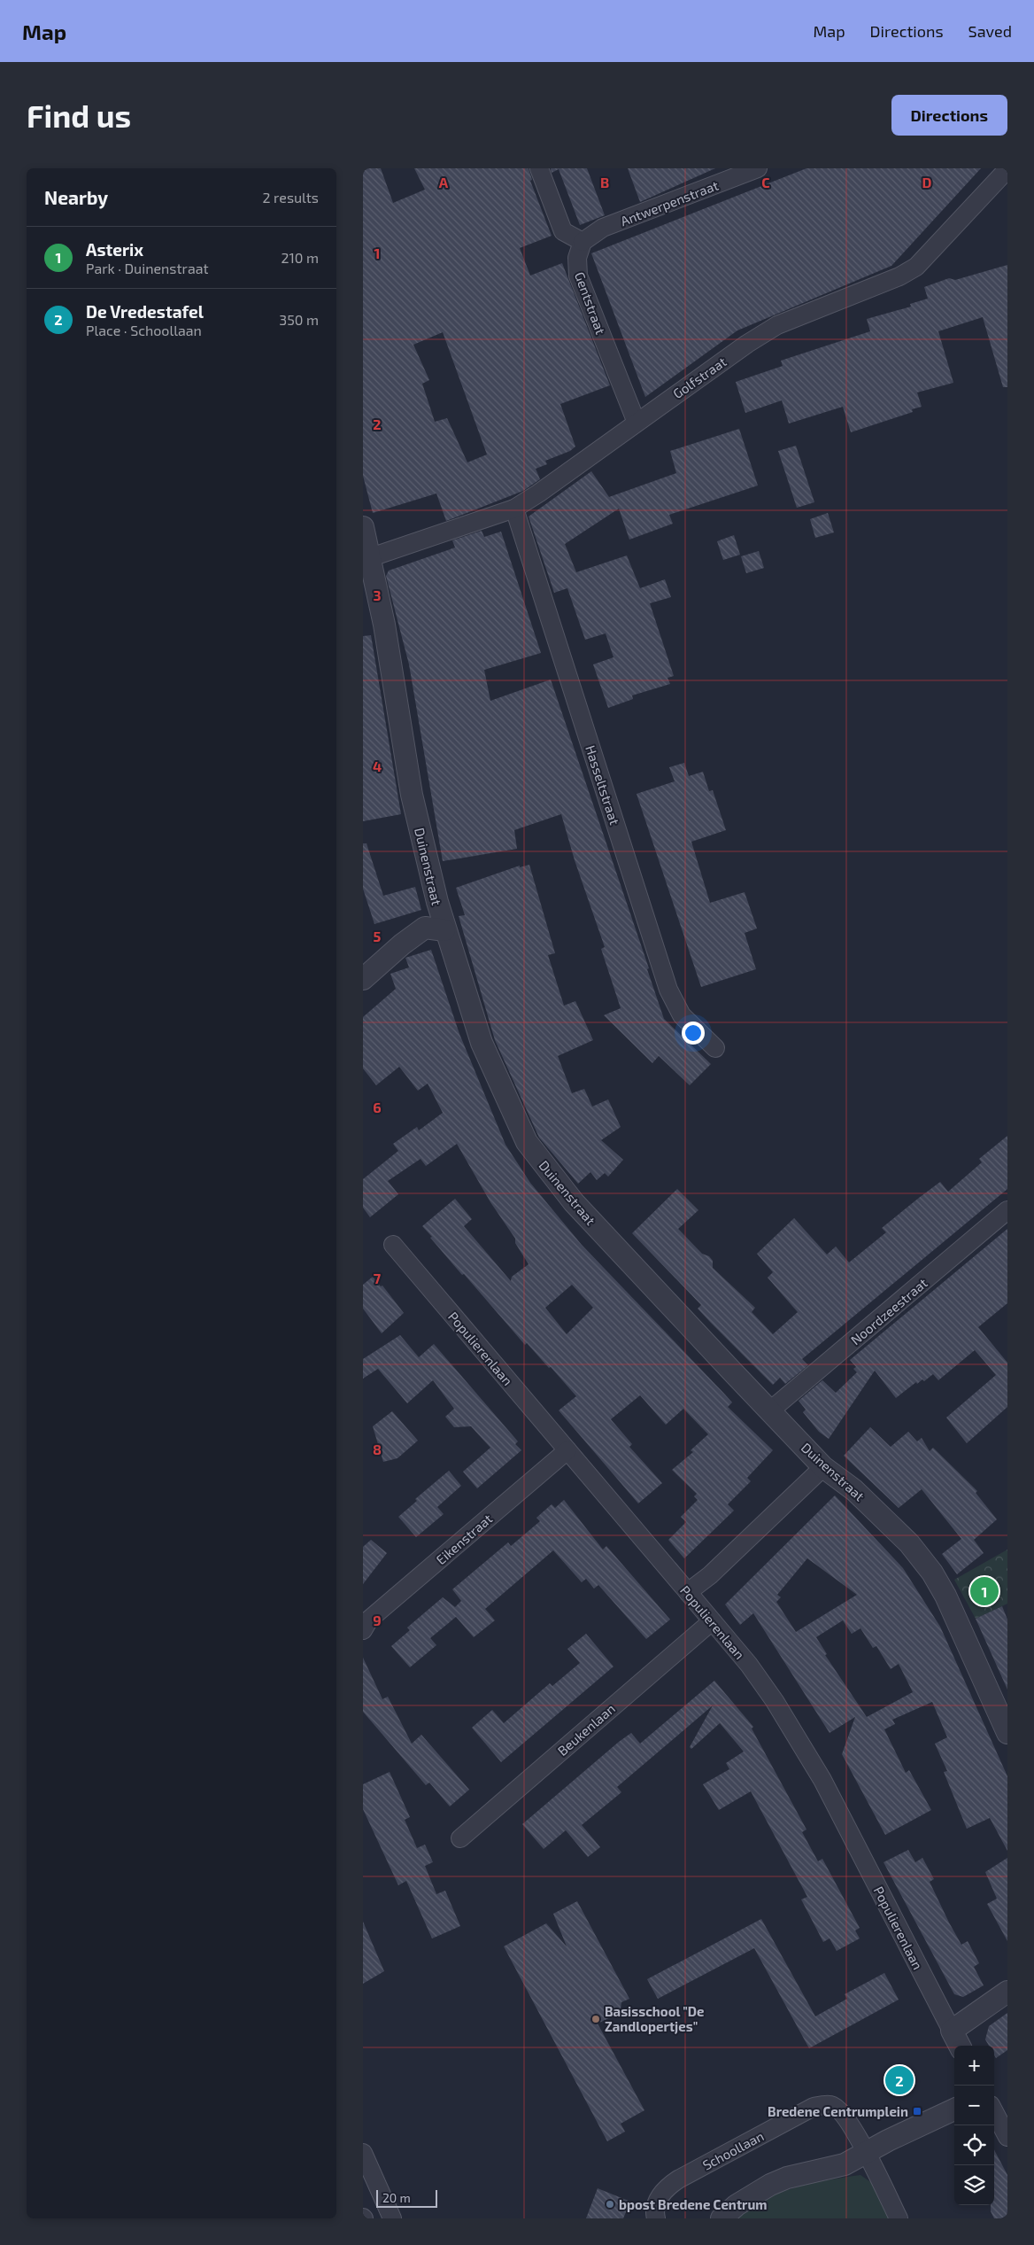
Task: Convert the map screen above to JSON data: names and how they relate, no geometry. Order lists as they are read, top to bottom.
{
  "streets": {
    "street": [
      "Antwerpenstraat",
      "Gentstraat",
      "Golfstraat",
      "Hasseltstraat",
      "Duinenstraat",
      "Noordzeestraat",
      "Populierenlaan",
      "Eikenstraat",
      "Beukenlaan",
      "Schoollaan"
    ]
  },
  "crossings": [
    ["Antwerpenstraat", "Gentstraat"],
    ["Gentstraat", "Golfstraat"],
    ["Golfstraat", "Hasseltstraat"],
    ["Golfstraat", "Duinenstraat"],
    ["Duinenstraat", "Noordzeestraat"],
    ["Populierenlaan", "Eikenstraat"],
    ["Populierenlaan", "Beukenlaan"]
  ],
  "places": {
    "other": ["Basisschool \"De Zandlopertjes\"", "bpost Bredene Centrum"],
    "transit": ["Bredene Centrumplein"]
  },
  "scale_bar": "20 m",
  "page": {
    "header": "Map",
    "nav": ["Map", "Directions", "Saved"],
    "buttons": "Directions",
    "title": "Find us",
    "heading": ["Nearby", "2 results"],
    "list": [
      {
        "mark": "1",
        "name": "Asterix",
        "note": "Park · Duinenstraat",
        "value": "210 m"
      },
      {
        "mark": "2",
        "name": "De Vredestafel",
        "note": "Place · Schoollaan",
        "value": "350 m"
      }
    ],
    "pins": ["1", "2"],
    "map_buttons": ["+", "−"],
    "scale": "20 m"
  },
  "grid": {
    "columns": [
      "A",
      "B",
      "C",
      "D"
    ],
    "rows": [
      "1",
      "2",
      "3",
      "4",
      "5",
      "6",
      "7",
      "8",
      "9"
    ]
  }
}
